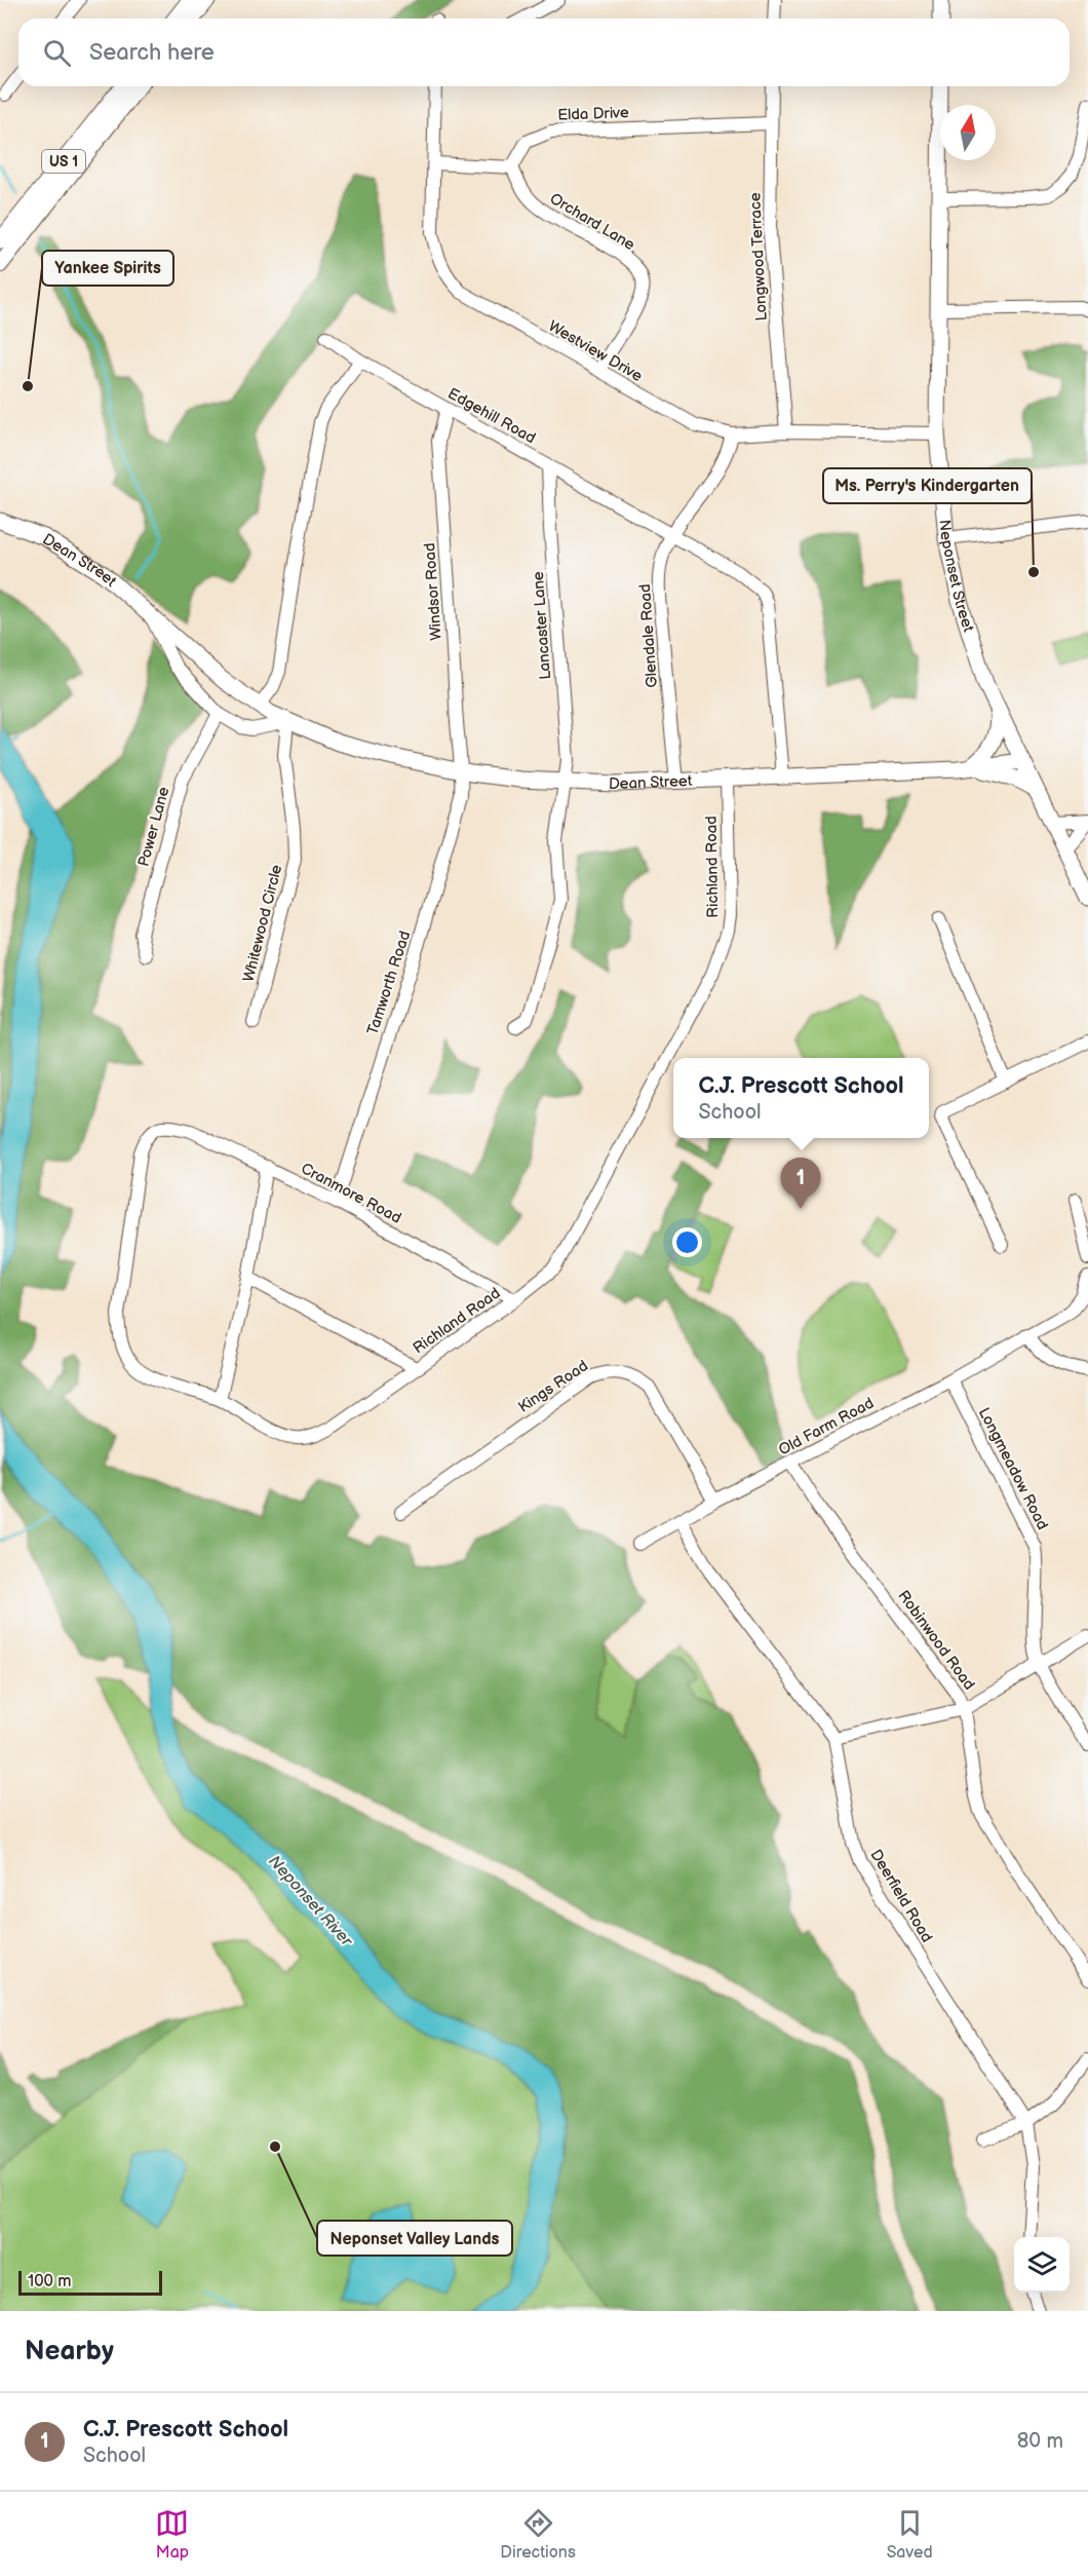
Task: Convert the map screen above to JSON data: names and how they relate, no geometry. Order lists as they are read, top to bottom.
{
  "streets": {
    "main road": ["US 1", "Dean Street", "Neponset Street"],
    "street": [
      "Elda Drive",
      "Orchard Lane",
      "Longwood Terrace",
      "Westview Drive",
      "Edgehill Road",
      "Windsor Road",
      "Lancaster Lane",
      "Glendale Road",
      "Power Lane",
      "Richland Road",
      "Whitewood Circle",
      "Tamworth Road",
      "Cranmore Road",
      "Kings Road",
      "Old Farm Road",
      "Longmeadow Road",
      "Robinwood Road",
      "Deerfield Road"
    ]
  },
  "crossings": [
    ["Elda Drive", "Orchard Lane"],
    ["Elda Drive", "Longwood Terrace"],
    ["Orchard Lane", "Westview Drive"],
    ["Longwood Terrace", "Westview Drive"],
    ["Westview Drive", "Neponset Street"],
    ["Westview Drive", "Glendale Road"],
    ["Edgehill Road", "Dean Street"],
    ["Edgehill Road", "Windsor Road"],
    ["Edgehill Road", "Lancaster Lane"],
    ["Edgehill Road", "Glendale Road"],
    ["Dean Street", "Neponset Street"],
    ["Dean Street", "Windsor Road"],
    ["Dean Street", "Lancaster Lane"],
    ["Dean Street", "Glendale Road"],
    ["Dean Street", "Power Lane"],
    ["Dean Street", "Richland Road"],
    ["Dean Street", "Whitewood Circle"],
    ["Dean Street", "Tamworth Road"],
    ["Windsor Road", "Tamworth Road"],
    ["Richland Road", "Cranmore Road"],
    ["Tamworth Road", "Cranmore Road"],
    ["Kings Road", "Old Farm Road"],
    ["Old Farm Road", "Longmeadow Road"],
    ["Old Farm Road", "Robinwood Road"],
    ["Old Farm Road", "Deerfield Road"]
  ],
  "water": ["Neponset River"],
  "places": ["Yankee Spirits", "Ms. Perry's Kindergarten", "Neponset Valley Lands"],
  "scale_bar": "100 m",
  "north": "top",
  "page": {
    "search": "Search here",
    "popup": ["C.J. Prescott School", "School"],
    "pins": "1",
    "scale": "100 m",
    "heading": "Nearby",
    "list": [
      {
        "mark": "1",
        "name": "C.J. Prescott School",
        "note": "School",
        "value": "80 m"
      }
    ],
    "nav": ["Map", "Directions", "Saved"]
  }
}
